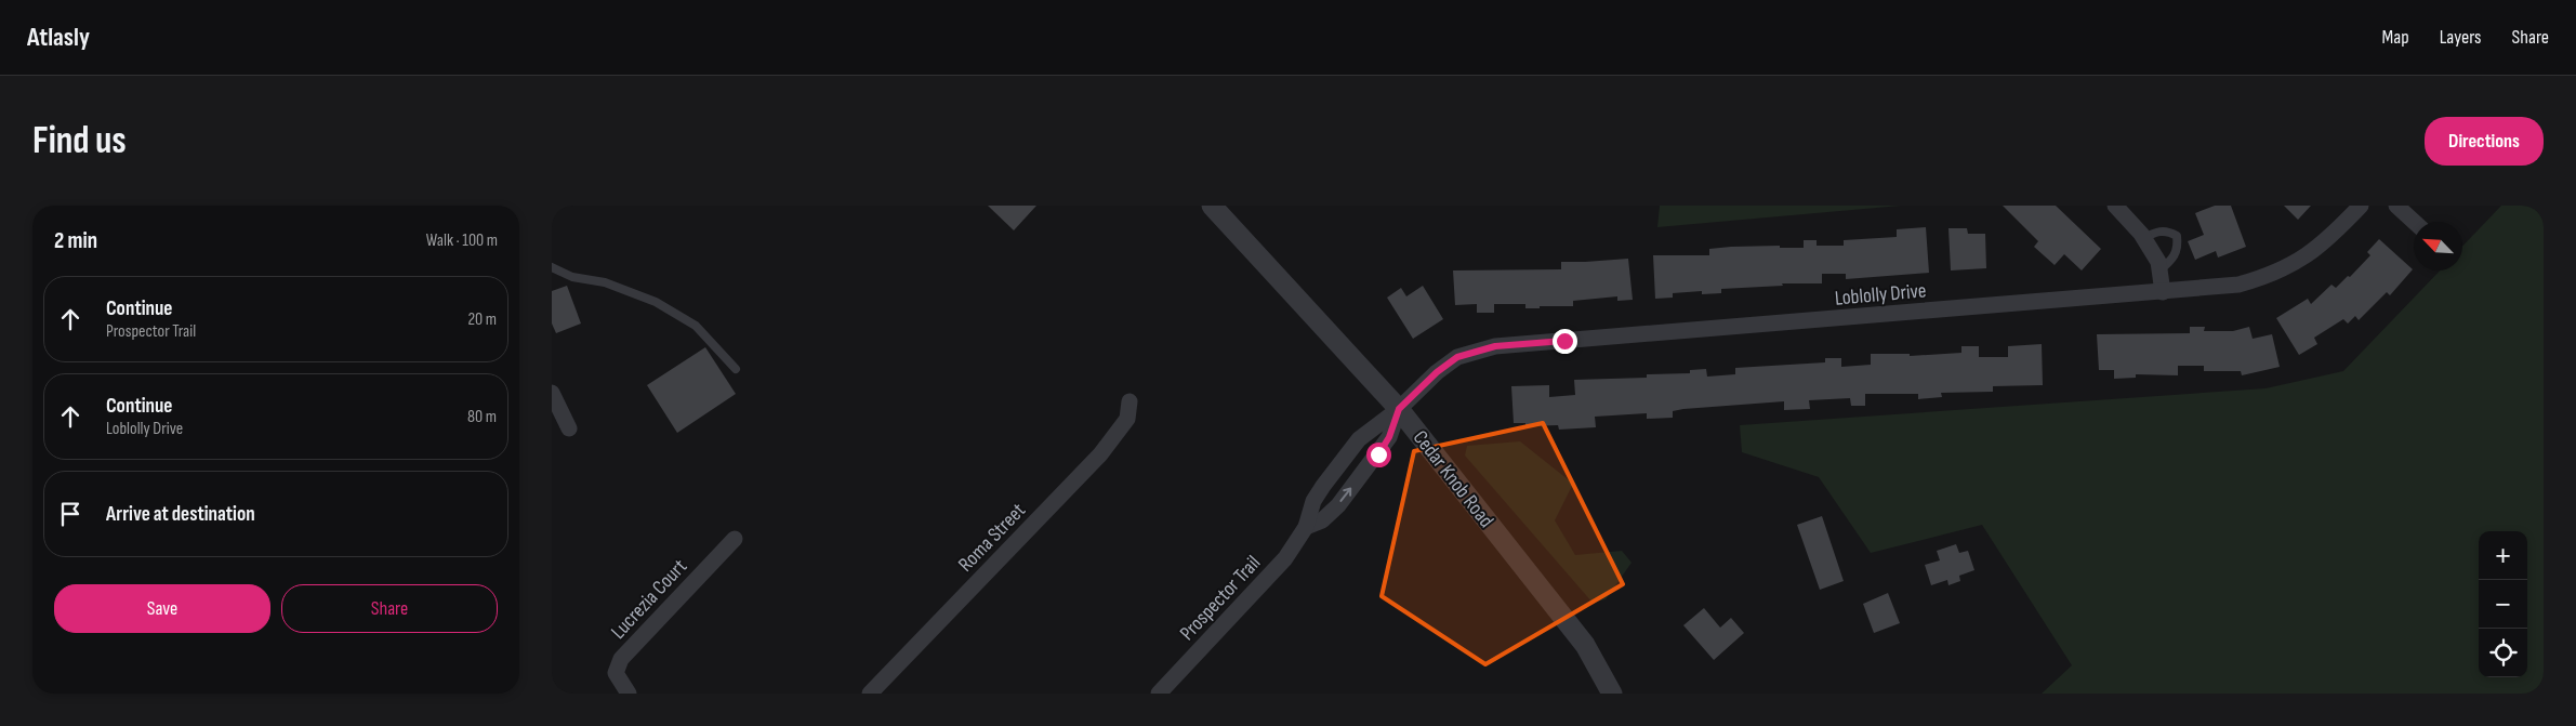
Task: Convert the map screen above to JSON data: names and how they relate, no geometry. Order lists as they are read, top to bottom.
{
  "streets": {
    "street": [
      "Loblolly Drive",
      "Cedar Knob Road",
      "Roma Street",
      "Prospector Trail",
      "Lucrezia Court"
    ]
  },
  "crossings": [
    ["Loblolly Drive", "Cedar Knob Road"],
    ["Loblolly Drive", "Prospector Trail"],
    ["Cedar Knob Road", "Prospector Trail"]
  ],
  "north": "top left",
  "page": {
    "header": "Atlasly",
    "nav": ["Map", "Layers", "Share"],
    "buttons": [
      "Directions",
      ["Save", "Share"]
    ],
    "title": "Find us",
    "heading": ["2 min", "Walk · 100 m"],
    "list": [
      ["Continue", "Prospector Trail", "20 m"],
      ["Continue", "Loblolly Drive", "80 m"],
      "Arrive at destination"
    ],
    "map_buttons": ["+", "−"]
  }
}
